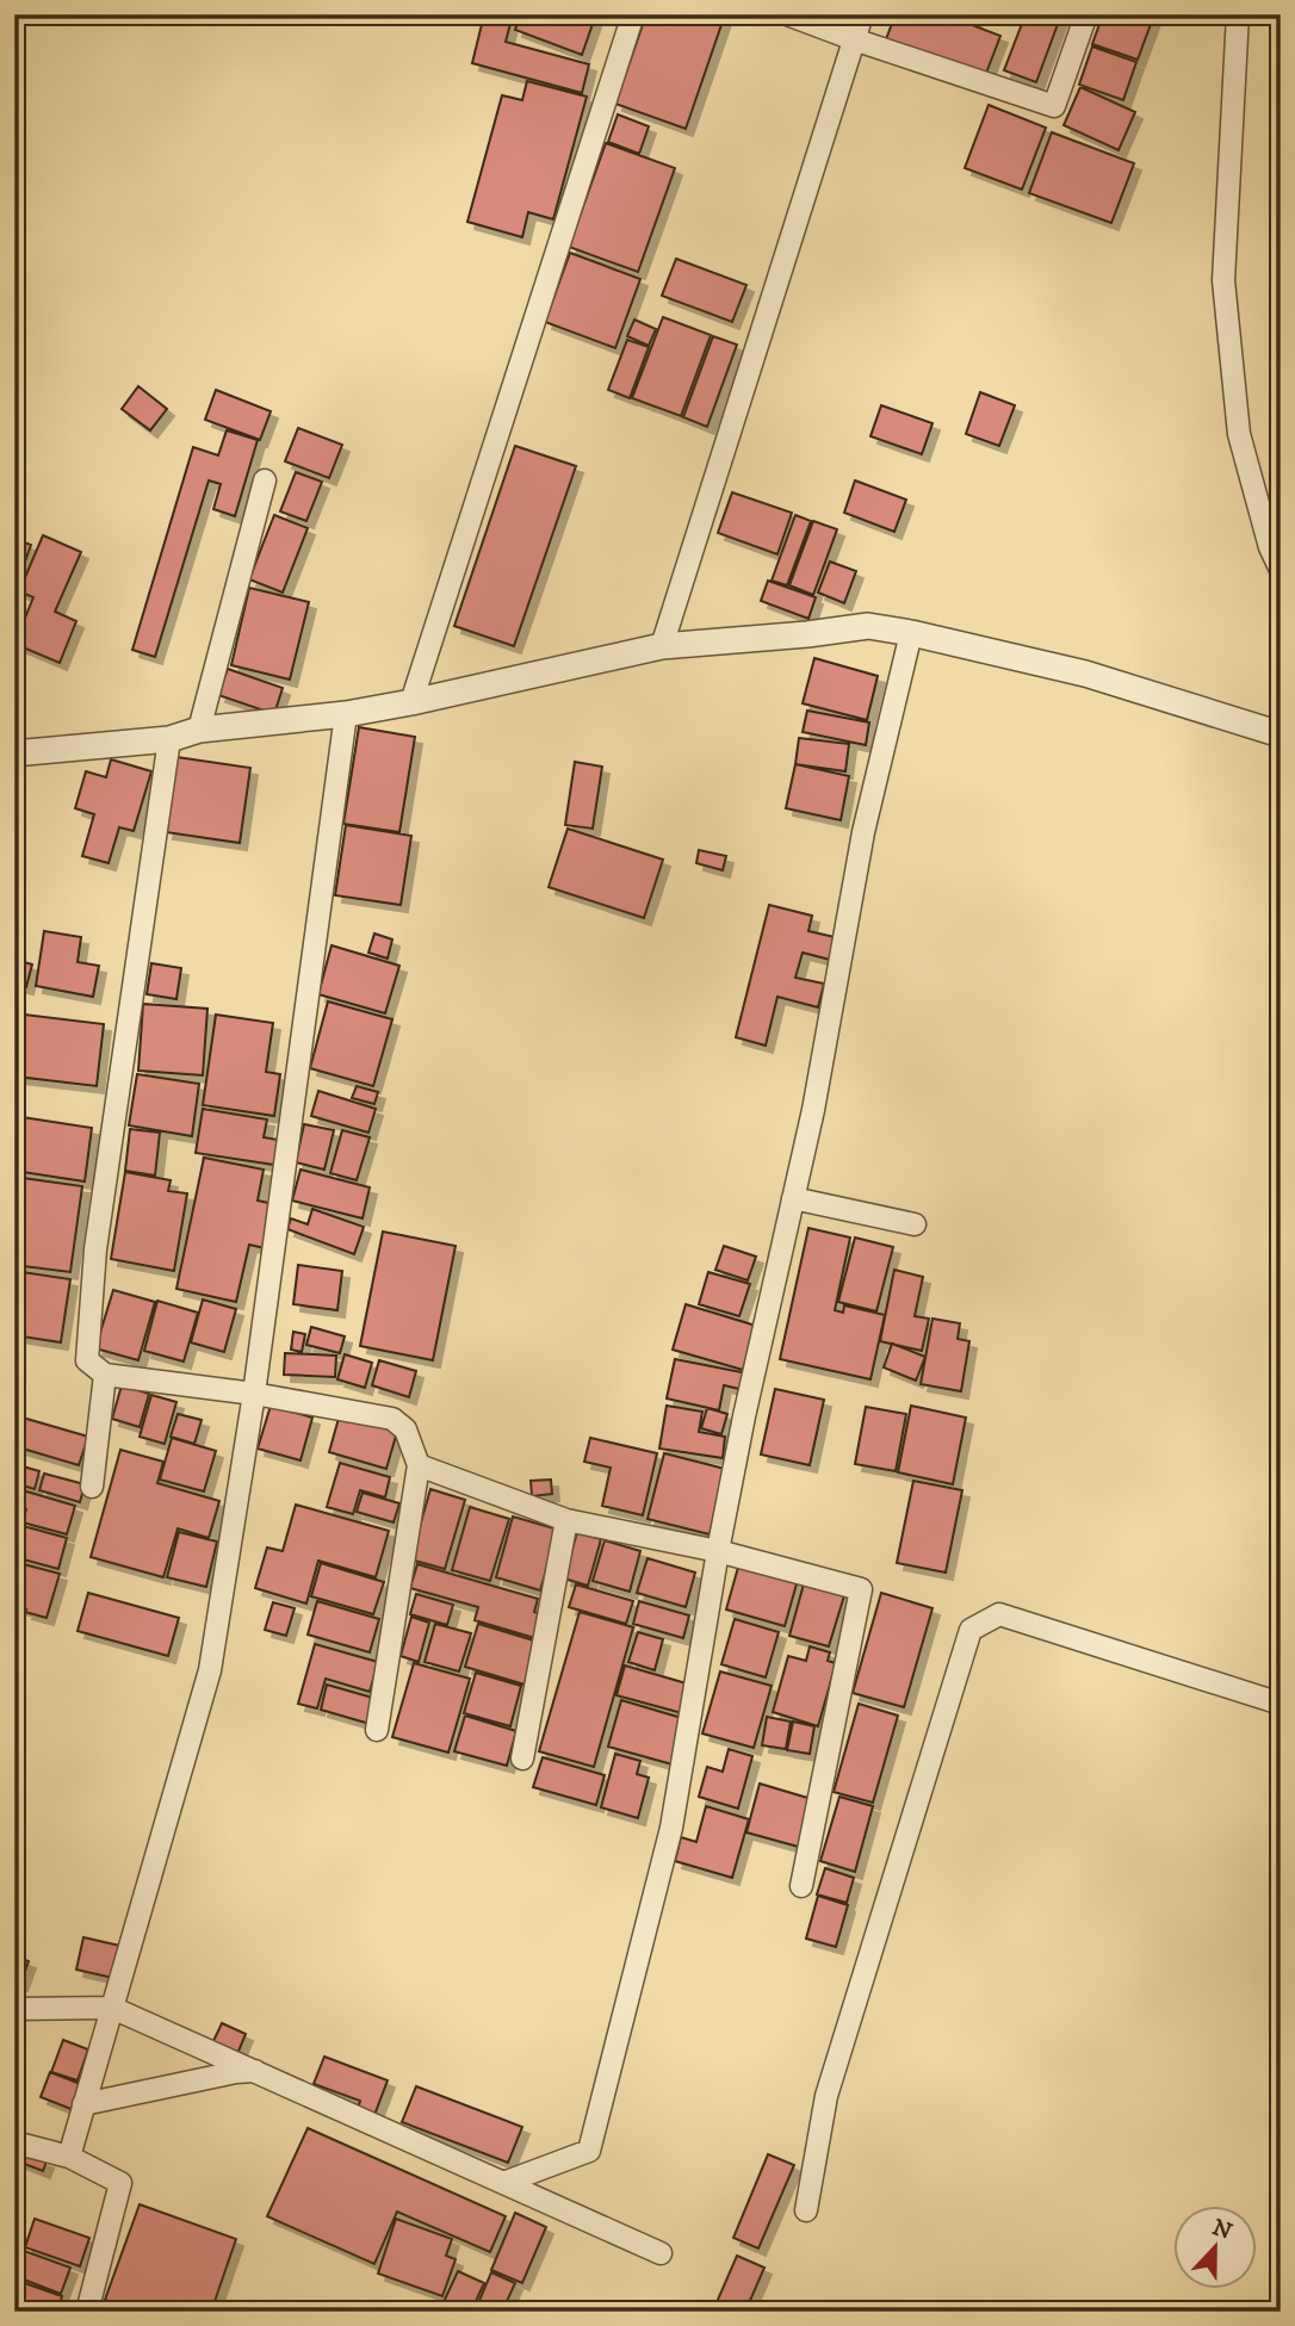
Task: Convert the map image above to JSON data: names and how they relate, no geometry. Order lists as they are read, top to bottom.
{
  "north": "top"
}
